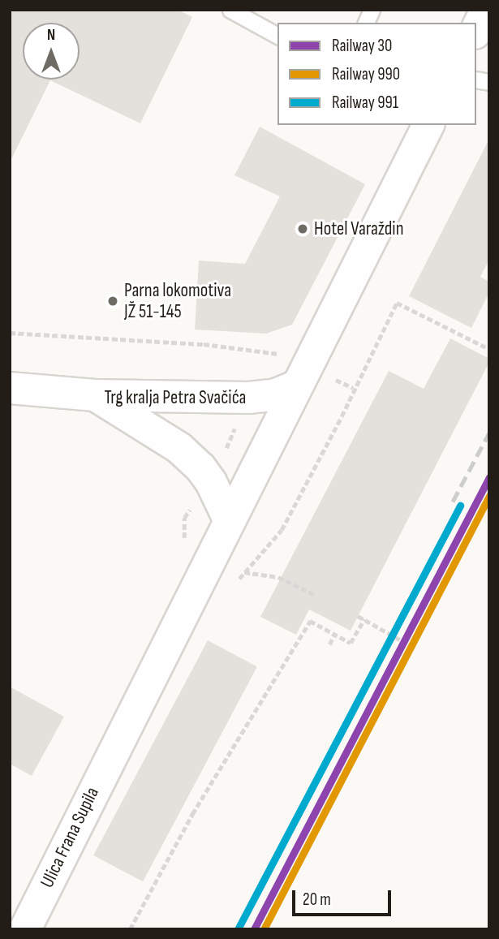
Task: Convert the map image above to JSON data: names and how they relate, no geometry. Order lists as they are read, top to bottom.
{
  "streets": {
    "main road": ["Trg kralja Petra Svačića", "Ulica Frana Supila"]
  },
  "places": ["Hotel Varaždin", "Parna lokomotiva JŽ 51-145"],
  "lines": ["rail line 30", "rail line 990", "rail line 991"],
  "legend": ["Railway 30", "Railway 990", "Railway 991"],
  "scale_bar": "20 m",
  "north": "top"
}
